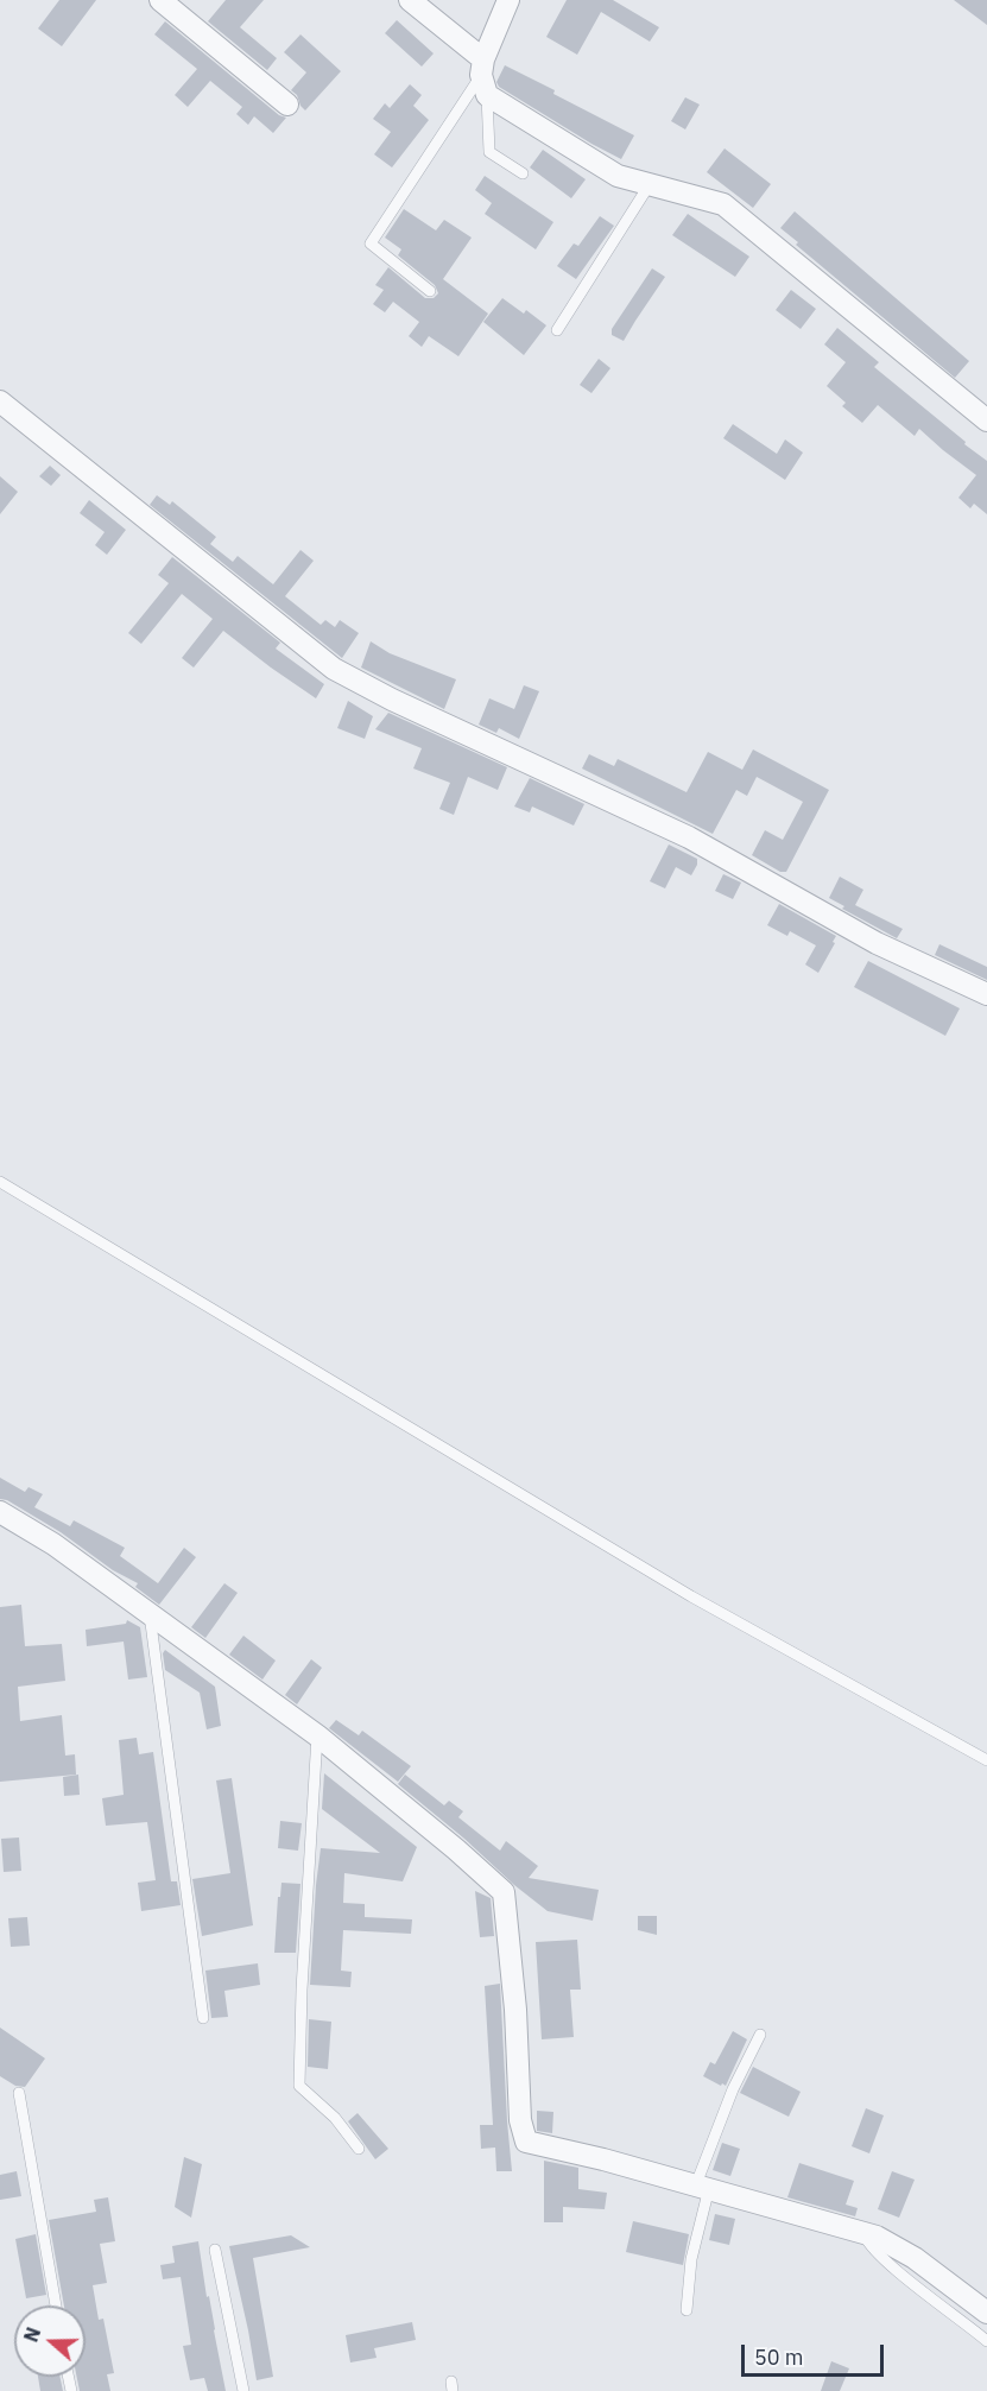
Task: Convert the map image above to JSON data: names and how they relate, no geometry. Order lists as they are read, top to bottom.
{
  "scale_bar": "50 m",
  "north": "left"
}
